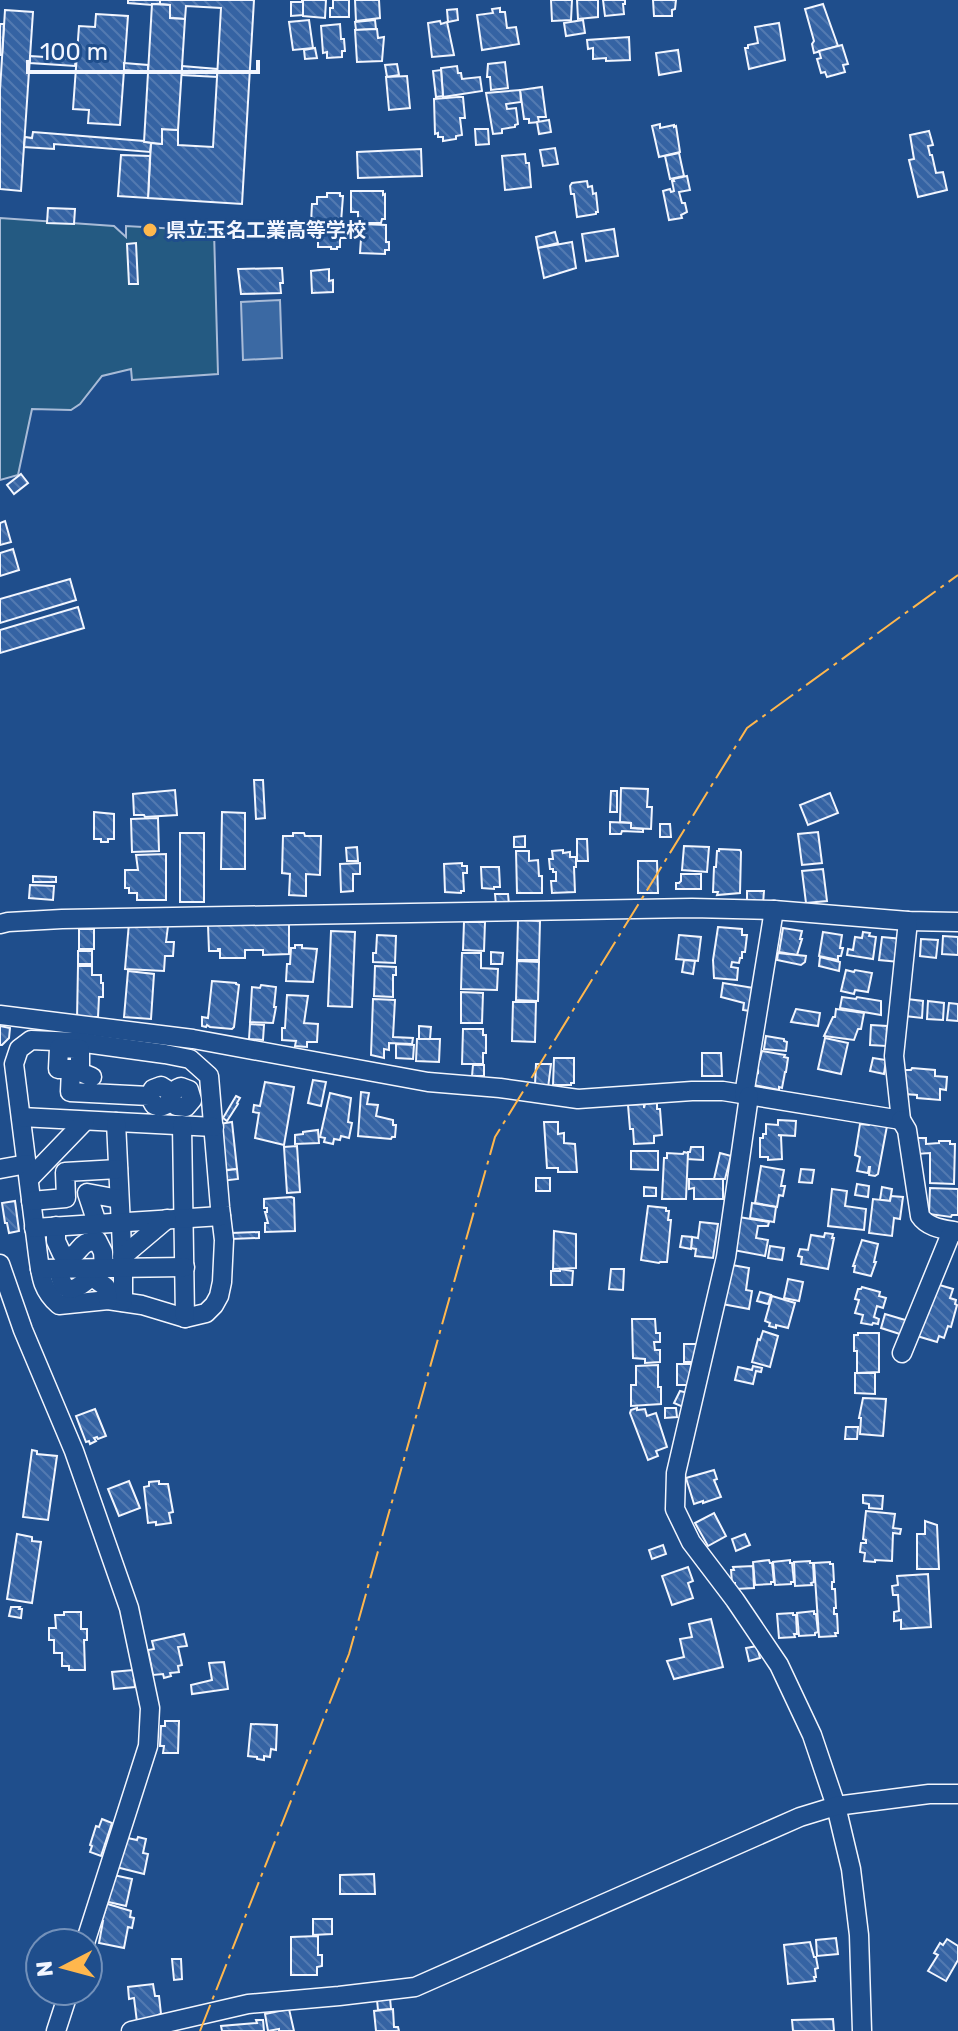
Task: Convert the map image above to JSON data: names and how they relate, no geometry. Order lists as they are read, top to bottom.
{
  "places": ["県立玉名工業高等学校"],
  "scale_bar": "100 m",
  "north": "left"
}
